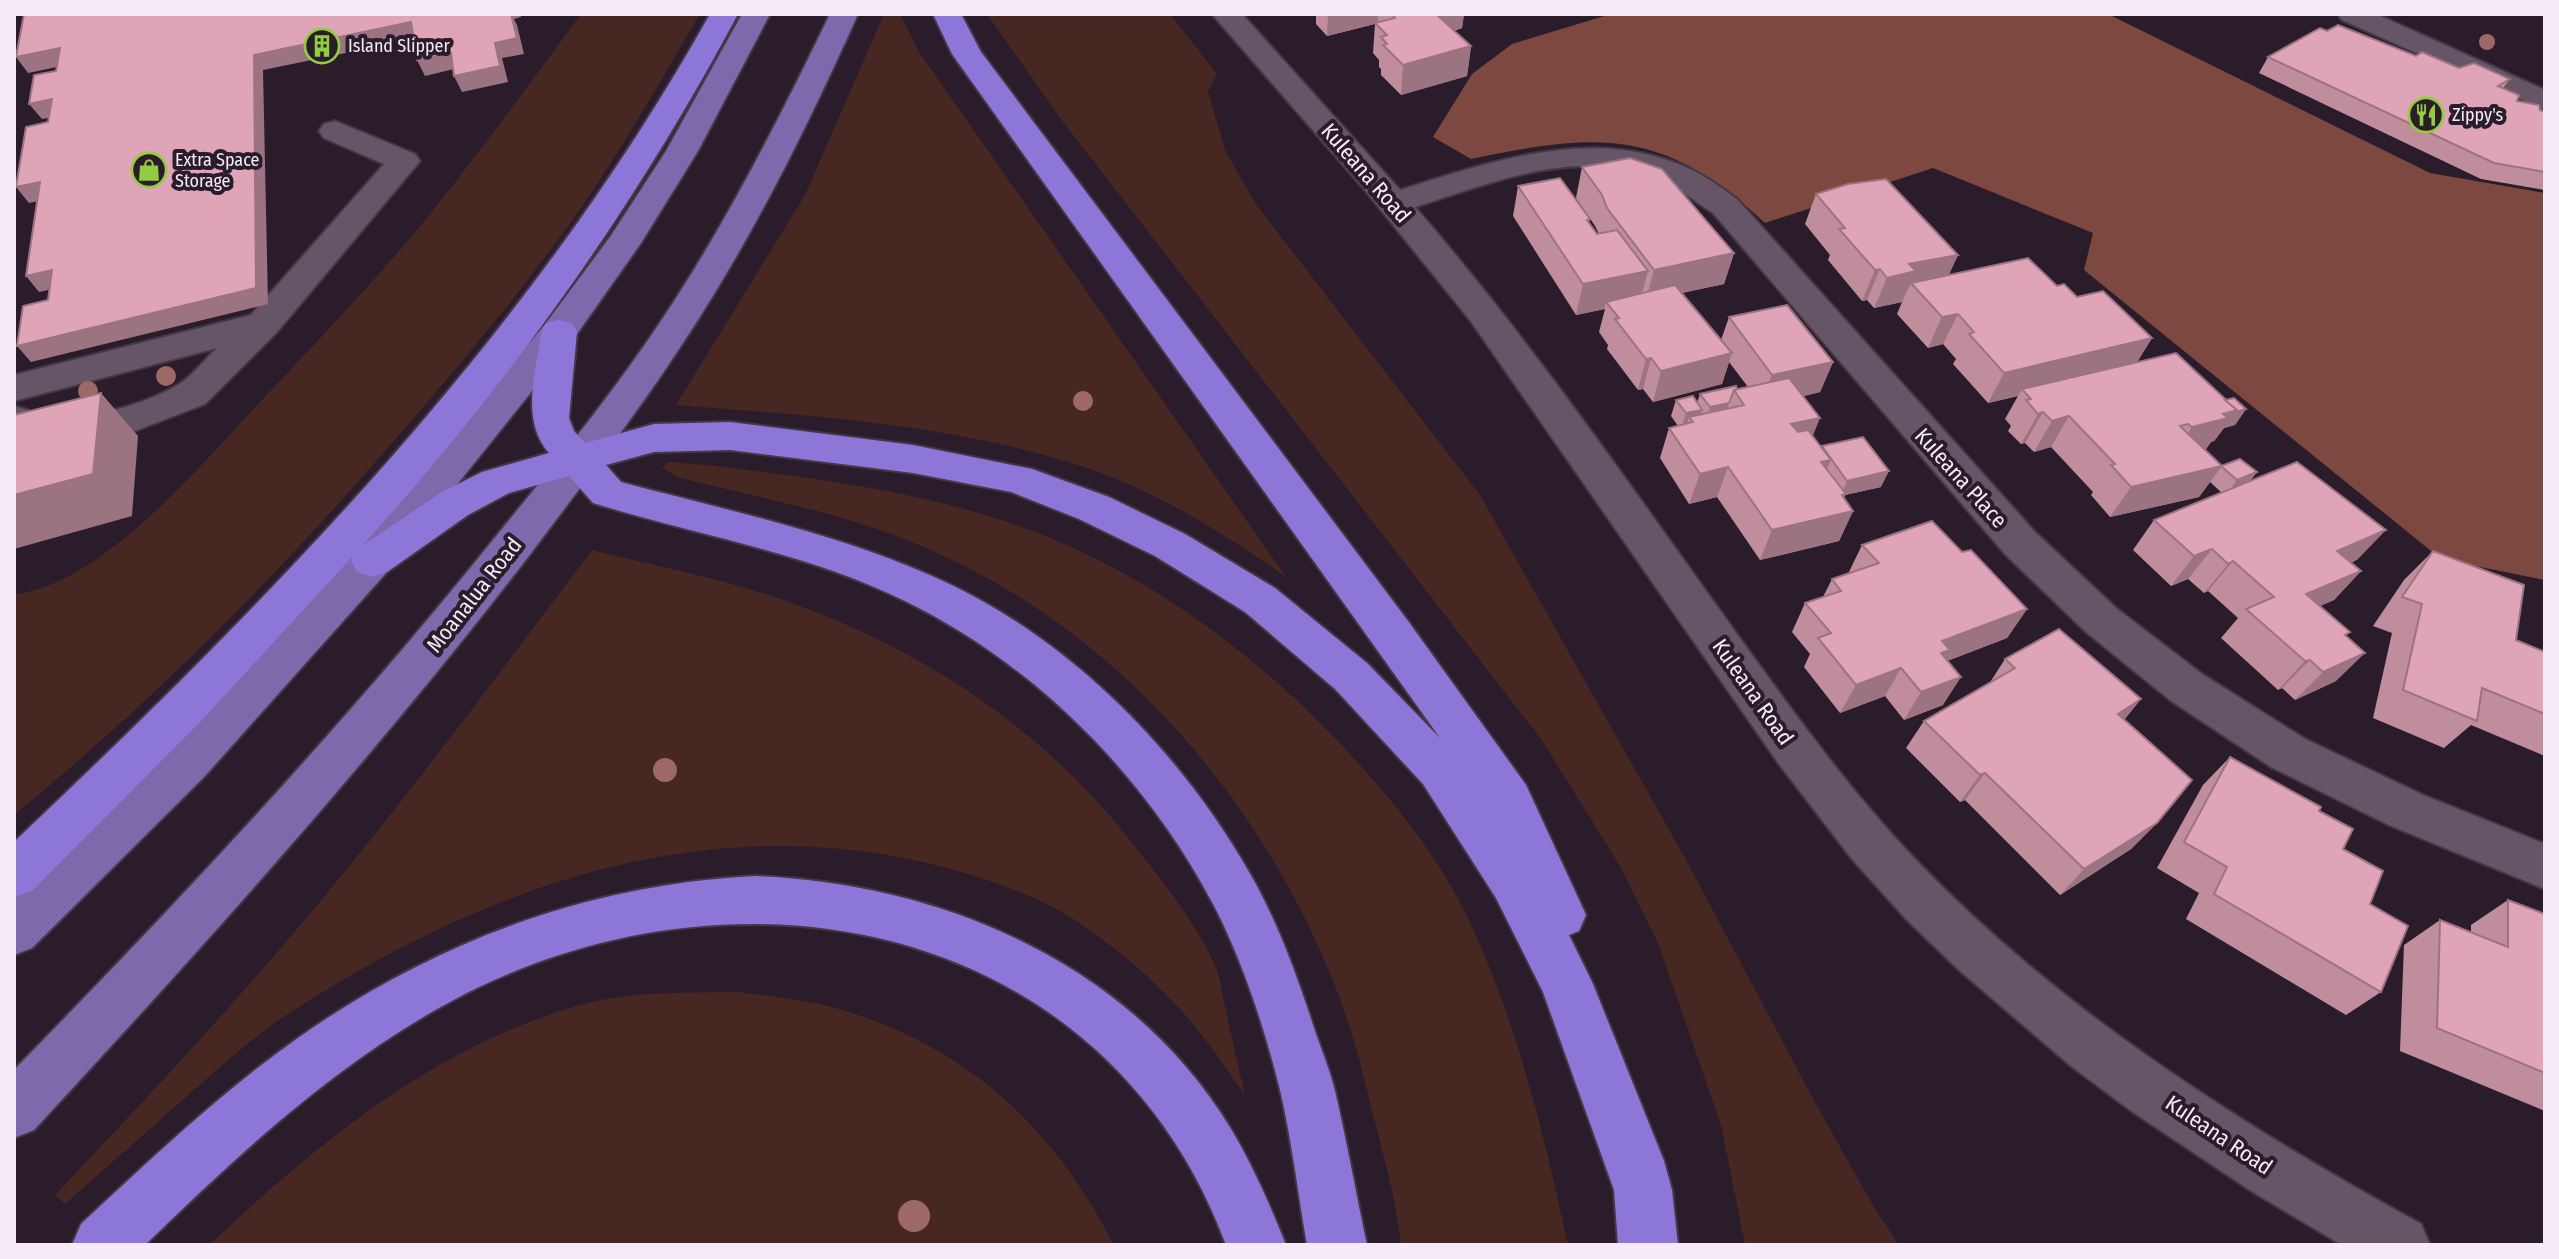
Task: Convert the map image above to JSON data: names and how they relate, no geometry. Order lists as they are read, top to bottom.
{
  "streets": {
    "main road": ["Moanalua Road"],
    "street": ["Kuleana Road", "Kuleana Place"]
  },
  "crossings": [
    ["Kuleana Road", "Kuleana Place"]
  ],
  "places": {
    "building": ["Island Slipper"],
    "restaurant": ["Zippy's"],
    "shop": ["Extra Space Storage"]
  }
}
